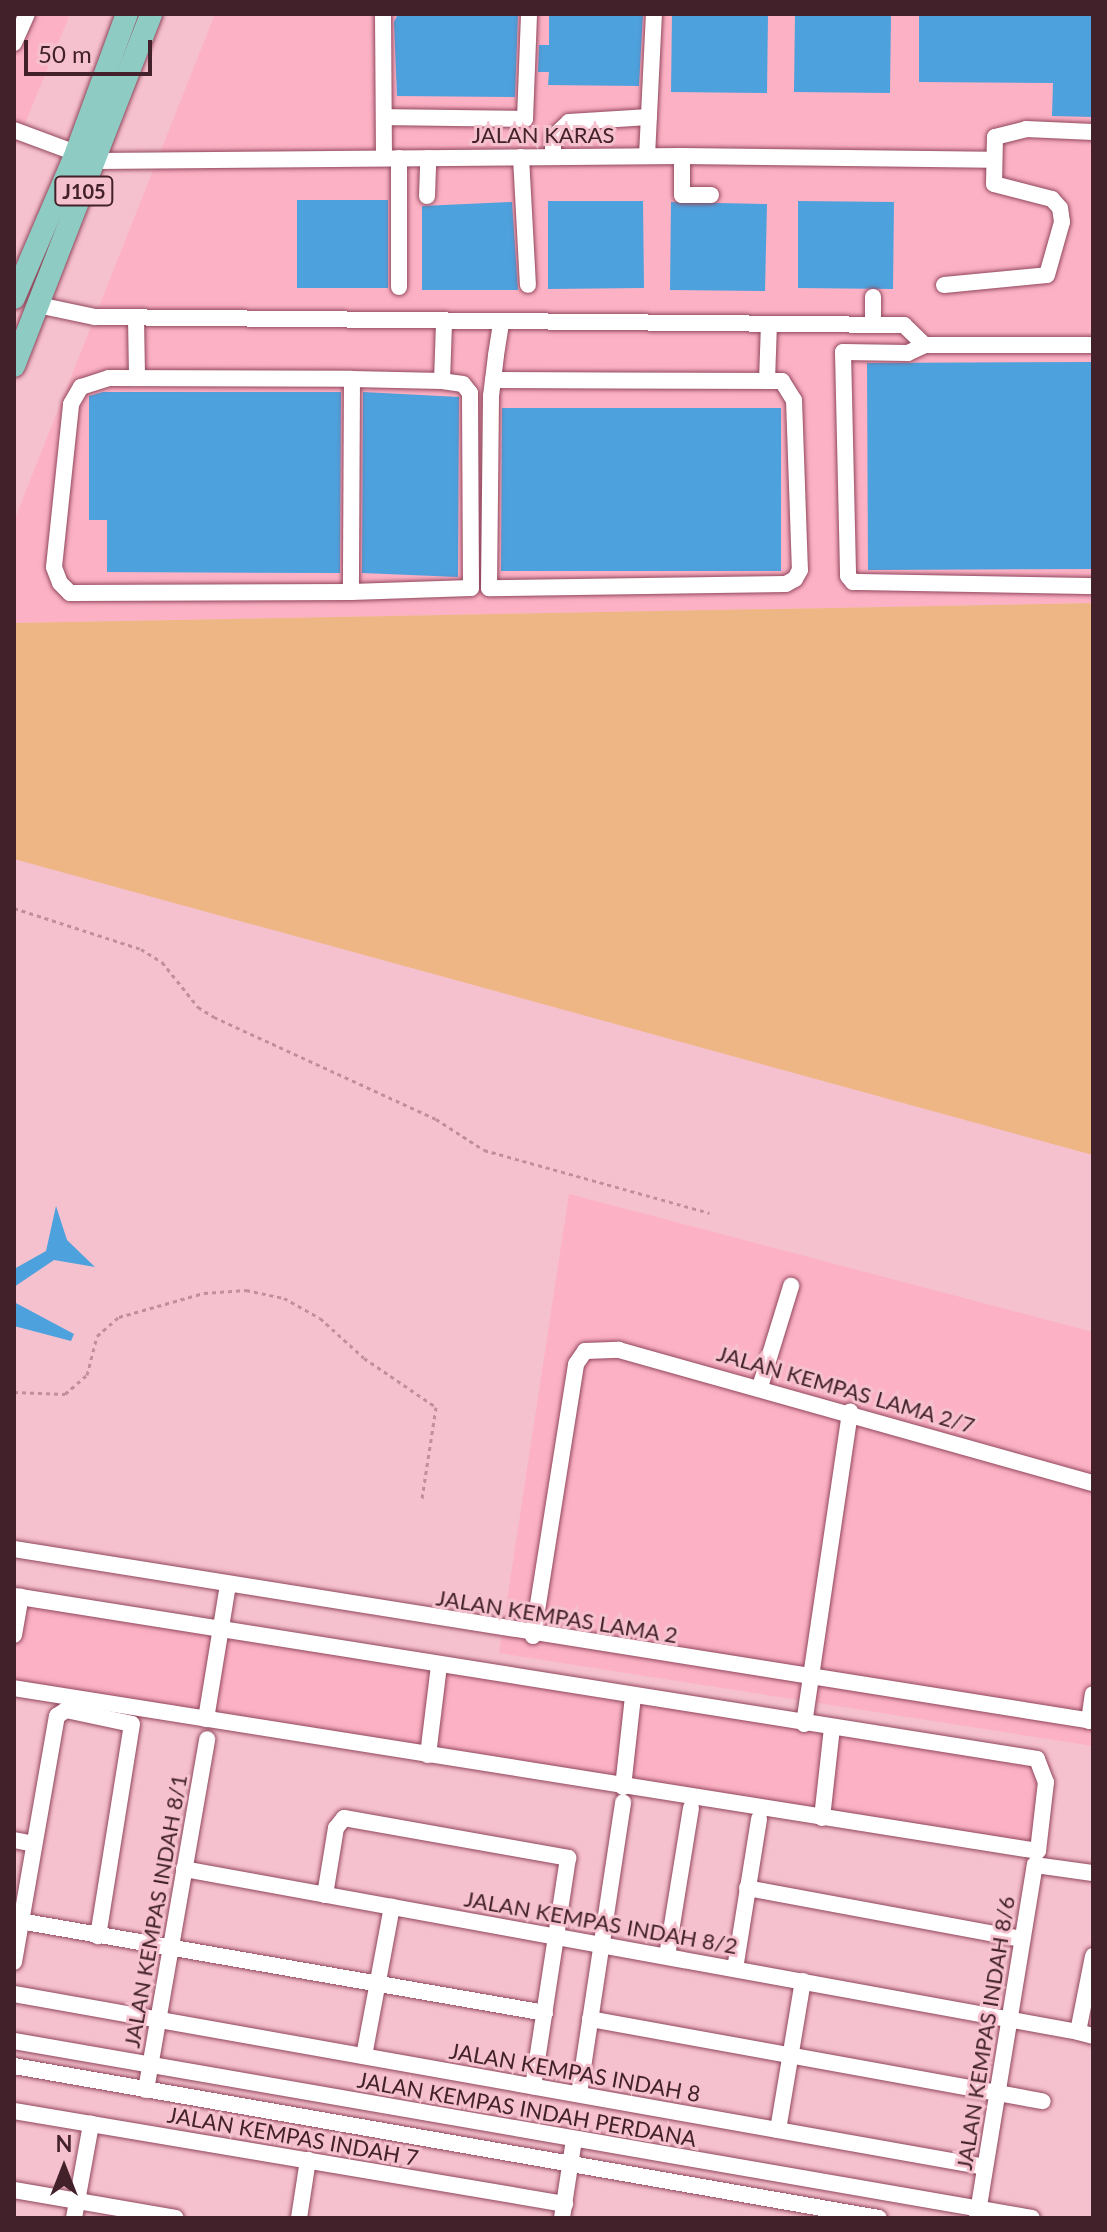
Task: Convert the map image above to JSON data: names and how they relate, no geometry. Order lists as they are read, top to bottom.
{
  "streets": {
    "main road": ["J105"],
    "street": [
      "JALAN KARAS",
      "JALAN KEMPAS LAMA 2/7",
      "JALAN KEMPAS LAMA 2",
      "JALAN KEMPAS INDAH 8/1",
      "JALAN KEMPAS INDAH 8/2",
      "JALAN KEMPAS INDAH 8/6",
      "JALAN KEMPAS INDAH 8",
      "JALAN KEMPAS INDAH PERDANA",
      "JALAN KEMPAS INDAH 7"
    ]
  },
  "crossings": [
    ["JALAN KARAS", "J105"],
    ["JALAN KEMPAS LAMA 2/7", "JALAN KEMPAS LAMA 2"],
    ["JALAN KEMPAS INDAH 8/1", "JALAN KEMPAS INDAH 8/2"],
    ["JALAN KEMPAS INDAH 8/1", "JALAN KEMPAS INDAH 8"],
    ["JALAN KEMPAS INDAH 8/1", "JALAN KEMPAS INDAH PERDANA"],
    ["JALAN KEMPAS INDAH 8/2", "JALAN KEMPAS INDAH 8/6"],
    ["JALAN KEMPAS INDAH 8/6", "JALAN KEMPAS INDAH 8"],
    ["JALAN KEMPAS INDAH 8/6", "JALAN KEMPAS INDAH PERDANA"]
  ],
  "scale_bar": "50 m",
  "north": "top"
}
